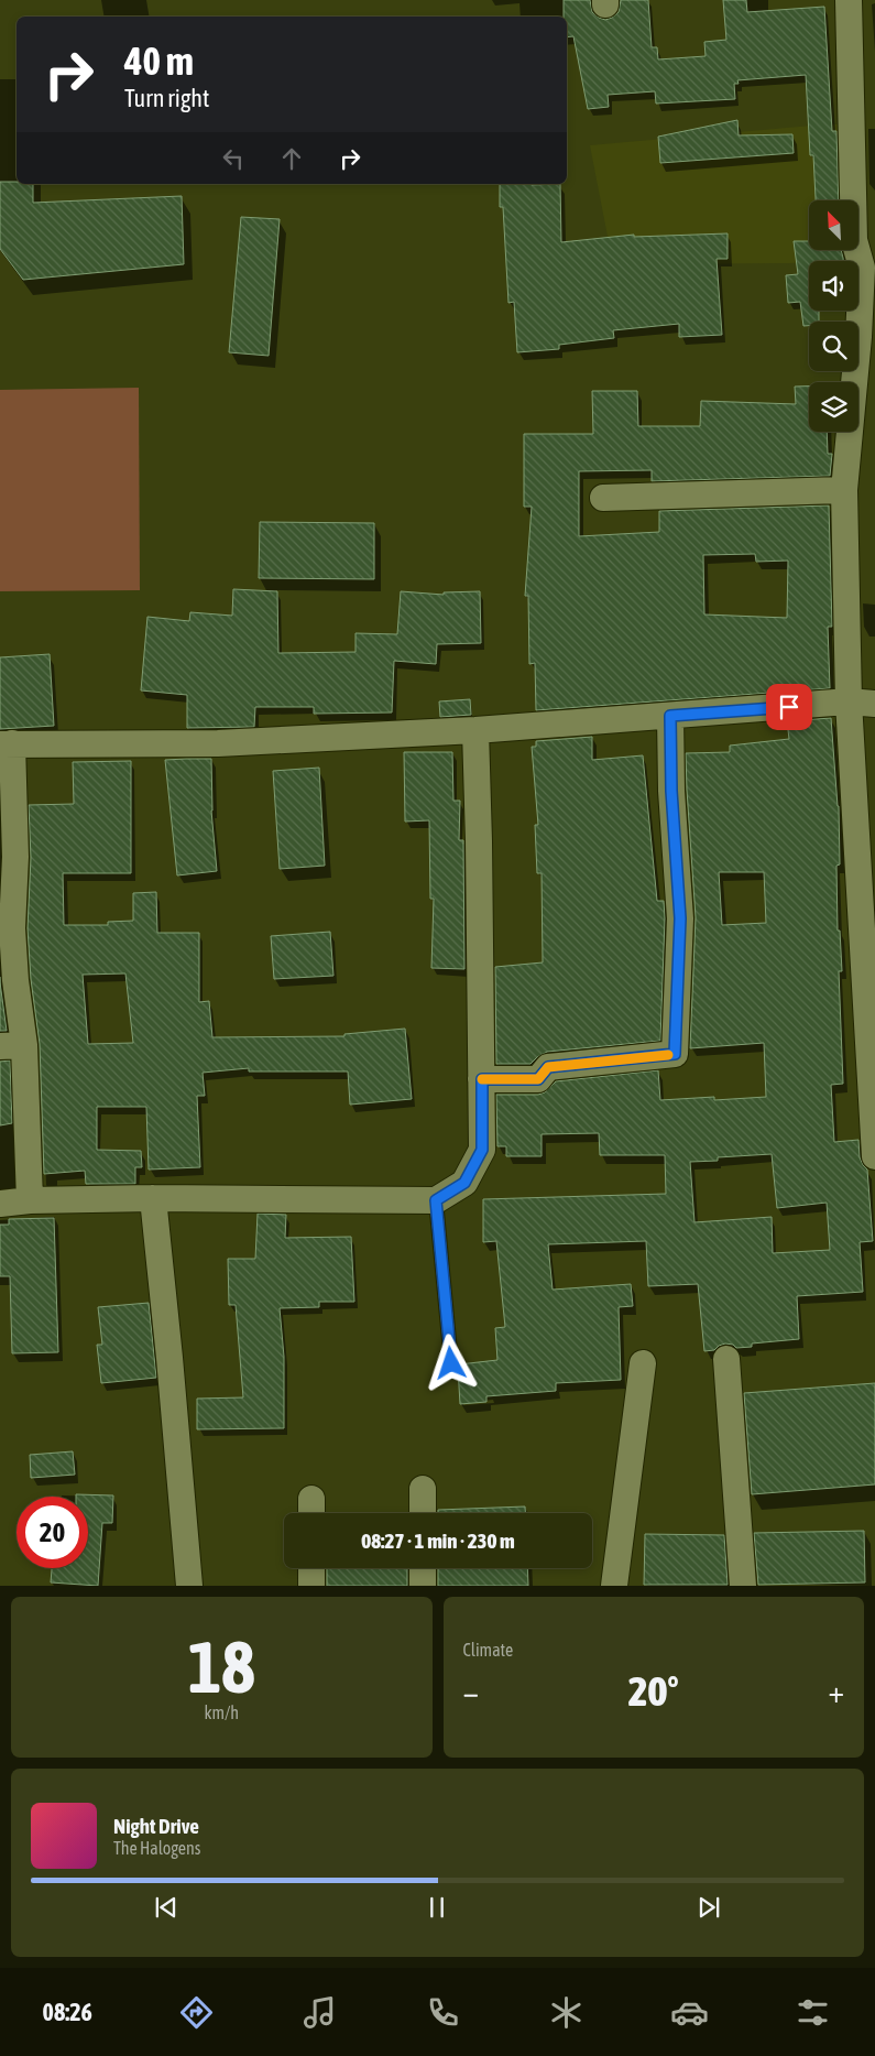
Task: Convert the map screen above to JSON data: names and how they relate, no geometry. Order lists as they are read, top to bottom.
{
  "north": "top left",
  "page": {
    "turn": ["40 m", "Turn right"],
    "limit": "20",
    "trip": "08:27 · 1 min · 230 m",
    "tile": [
      ["18", "km/h"],
      "Climate"
    ],
    "heat": ["−", "20°", "+"],
    "song": ["Night Drive", "The Halogens"],
    "tabs": "08:26"
  }
}
